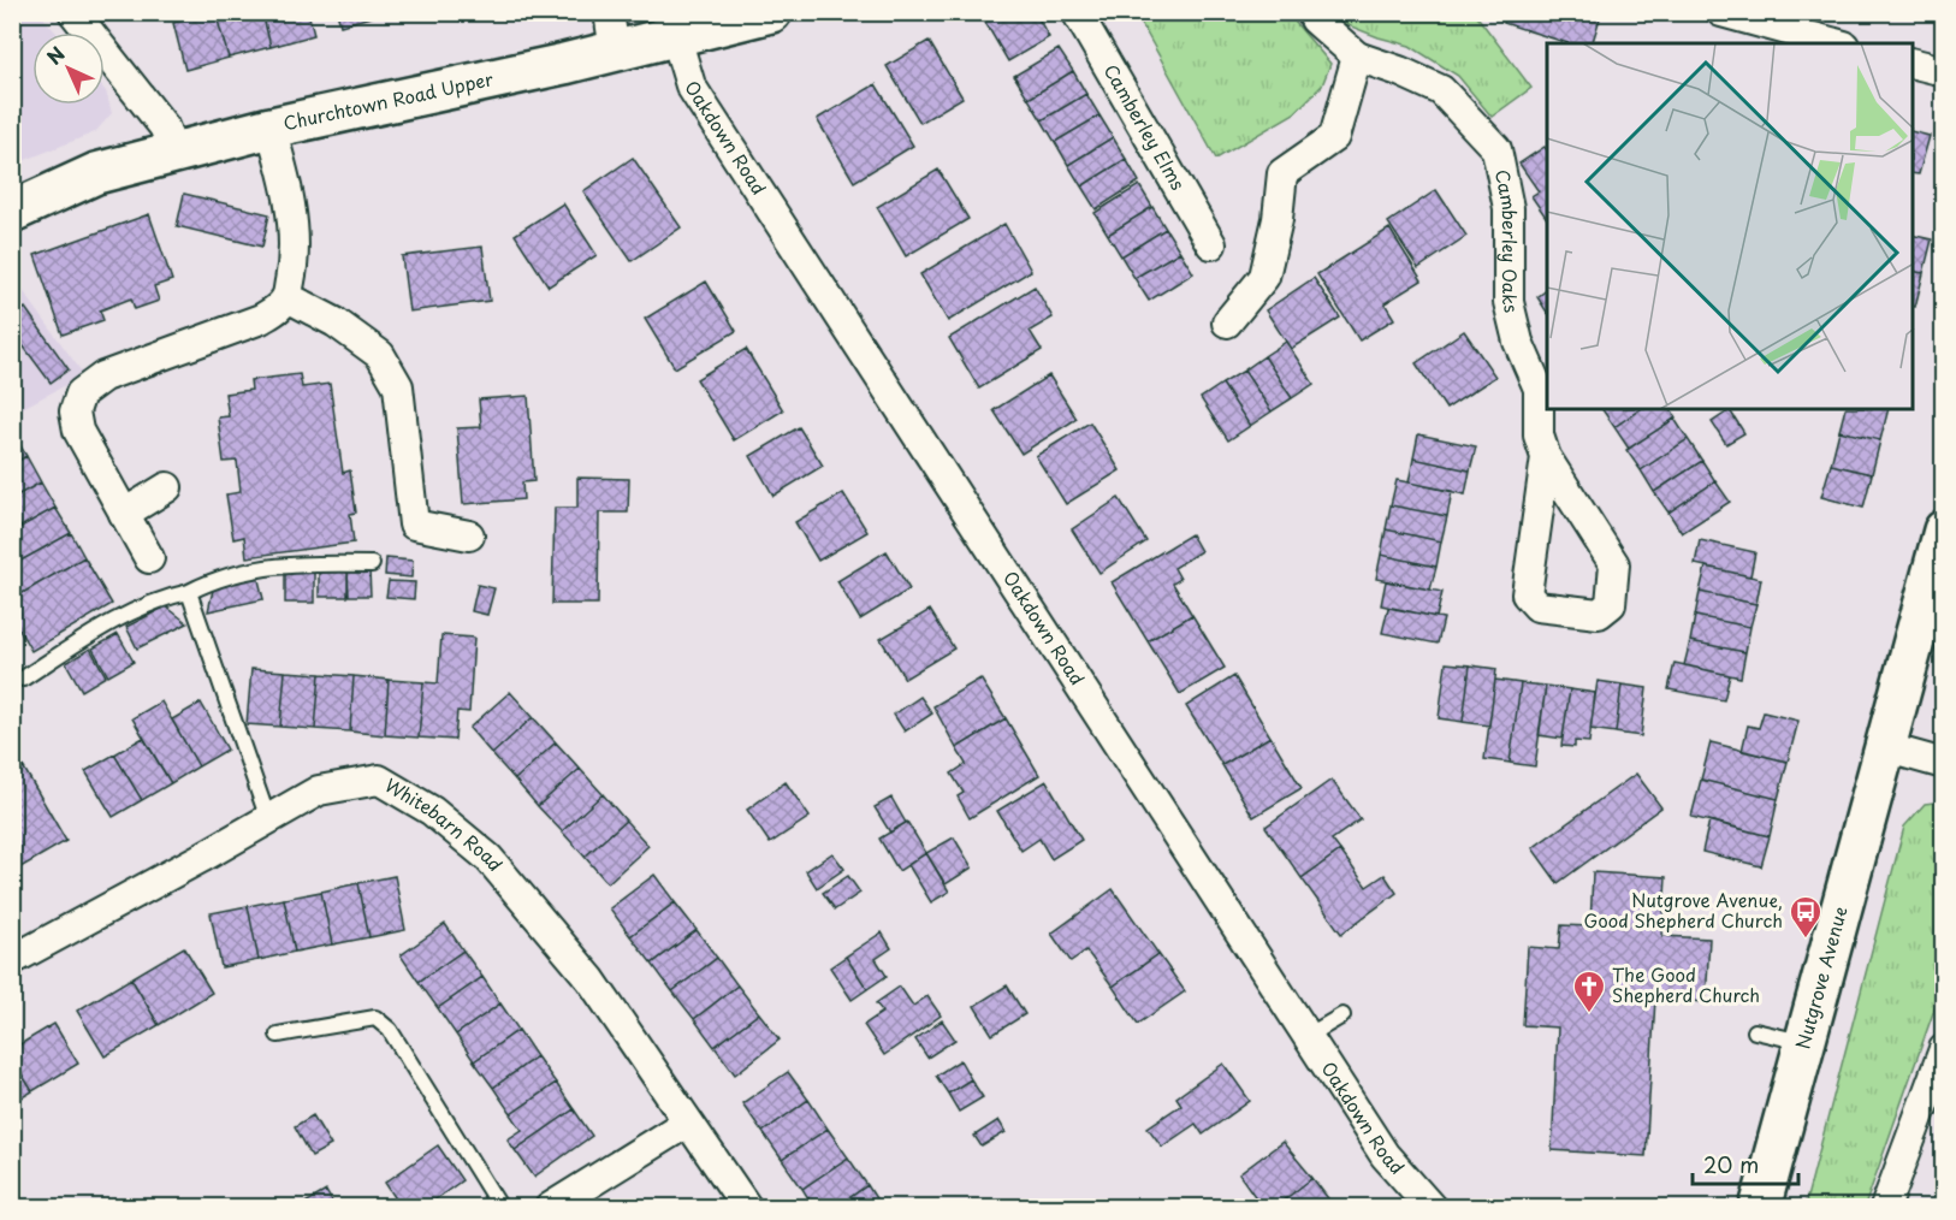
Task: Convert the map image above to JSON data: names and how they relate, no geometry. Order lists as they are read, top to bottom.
{
  "streets": {
    "street": [
      "Churchtown Road Upper",
      "Camberley Elms",
      "Oakdown Road",
      "Camberley Oaks",
      "Whitebarn Road",
      "Nutgrove Avenue"
    ]
  },
  "crossings": [
    ["Churchtown Road Upper", "Oakdown Road"]
  ],
  "places": {
    "bus stop": ["Nutgrove Avenue, Good Shepherd Church"],
    "church": ["The Good Shepherd Church"]
  },
  "scale_bar": "20 m",
  "north": "top left"
}
